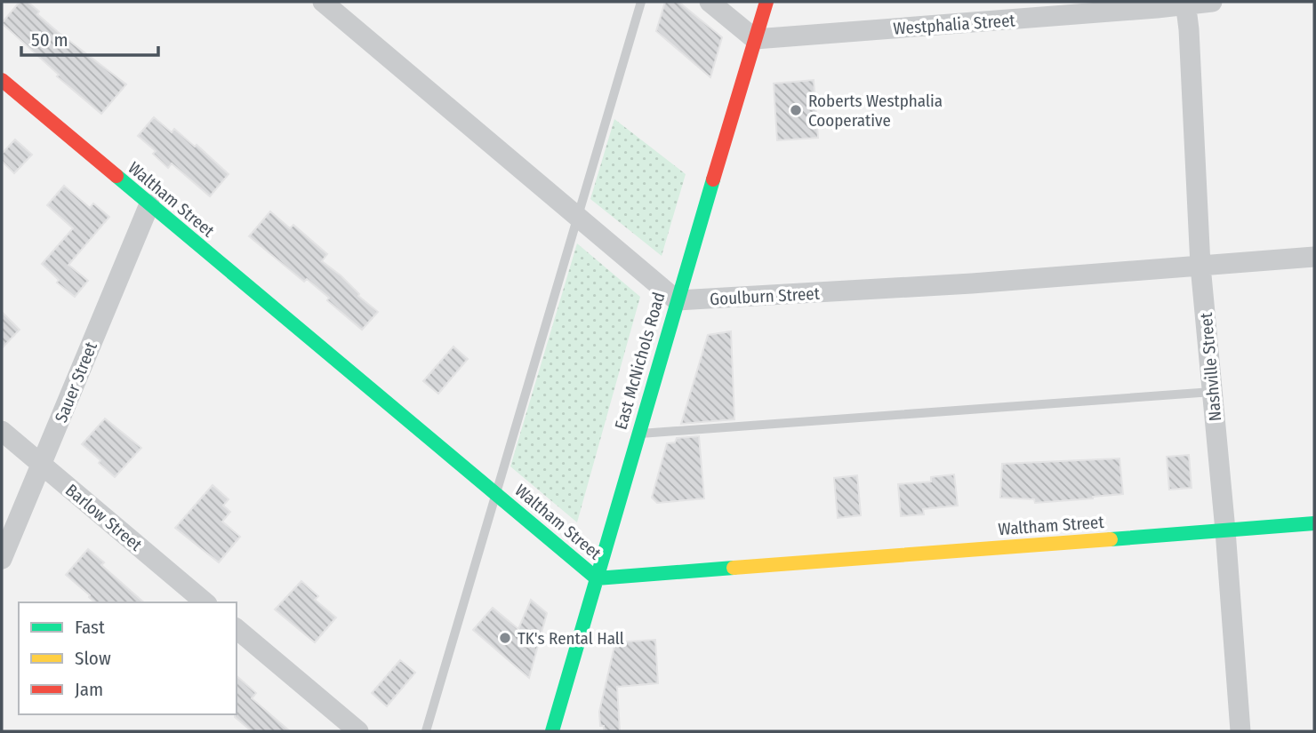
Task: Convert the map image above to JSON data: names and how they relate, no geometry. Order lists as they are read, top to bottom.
{
  "streets": {
    "street": [
      "Westphalia Street",
      "Waltham Street",
      "Goulburn Street",
      "East McNichols Road",
      "Nashville Street",
      "Sauer Street",
      "Barlow Street"
    ]
  },
  "crossings": [
    ["Westphalia Street", "East McNichols Road"],
    ["Westphalia Street", "Nashville Street"],
    ["Waltham Street", "East McNichols Road"],
    ["Waltham Street", "Nashville Street"],
    ["Waltham Street", "Sauer Street"],
    ["Goulburn Street", "East McNichols Road"],
    ["Goulburn Street", "Nashville Street"],
    ["Sauer Street", "Barlow Street"]
  ],
  "places": ["Roberts Westphalia Cooperative", "TK's Rental Hall"],
  "legend": ["Fast", "Slow", "Jam"],
  "scale_bar": "50 m"
}
